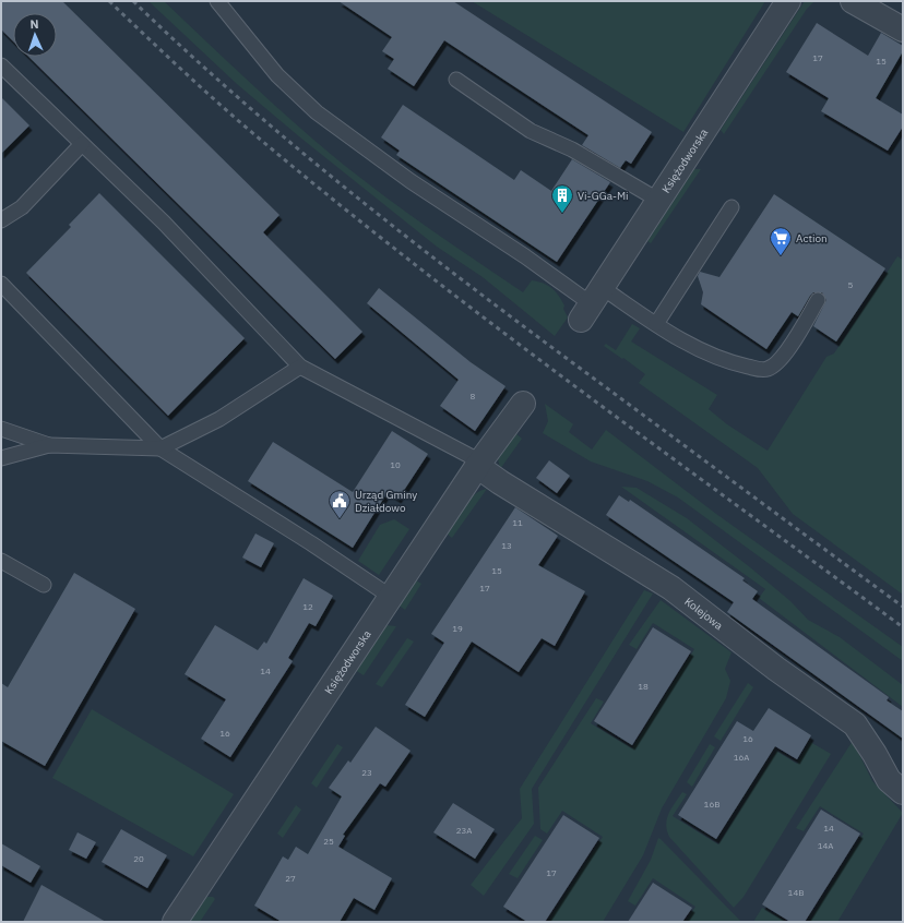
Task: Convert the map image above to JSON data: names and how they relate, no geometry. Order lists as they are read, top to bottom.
{
  "streets": {
    "street": ["Księżodworska", "Kolejowa"]
  },
  "crossings": [
    ["Księżodworska", "Kolejowa"]
  ],
  "places": {
    "building": ["Vi-GGa-Mi"],
    "supermarket": ["Action"],
    "public building": ["Urząd Gminy Działdowo"]
  },
  "house_numbers": [
    "17",
    "15",
    "5",
    "8",
    "10",
    "11",
    "13",
    "15",
    "17",
    "12",
    "19",
    "14",
    "18",
    "16",
    "16",
    "16A",
    "23",
    "16B",
    "14",
    "23A",
    "25",
    "14A",
    "20",
    "17",
    "27",
    "14B"
  ],
  "north": "top"
}
